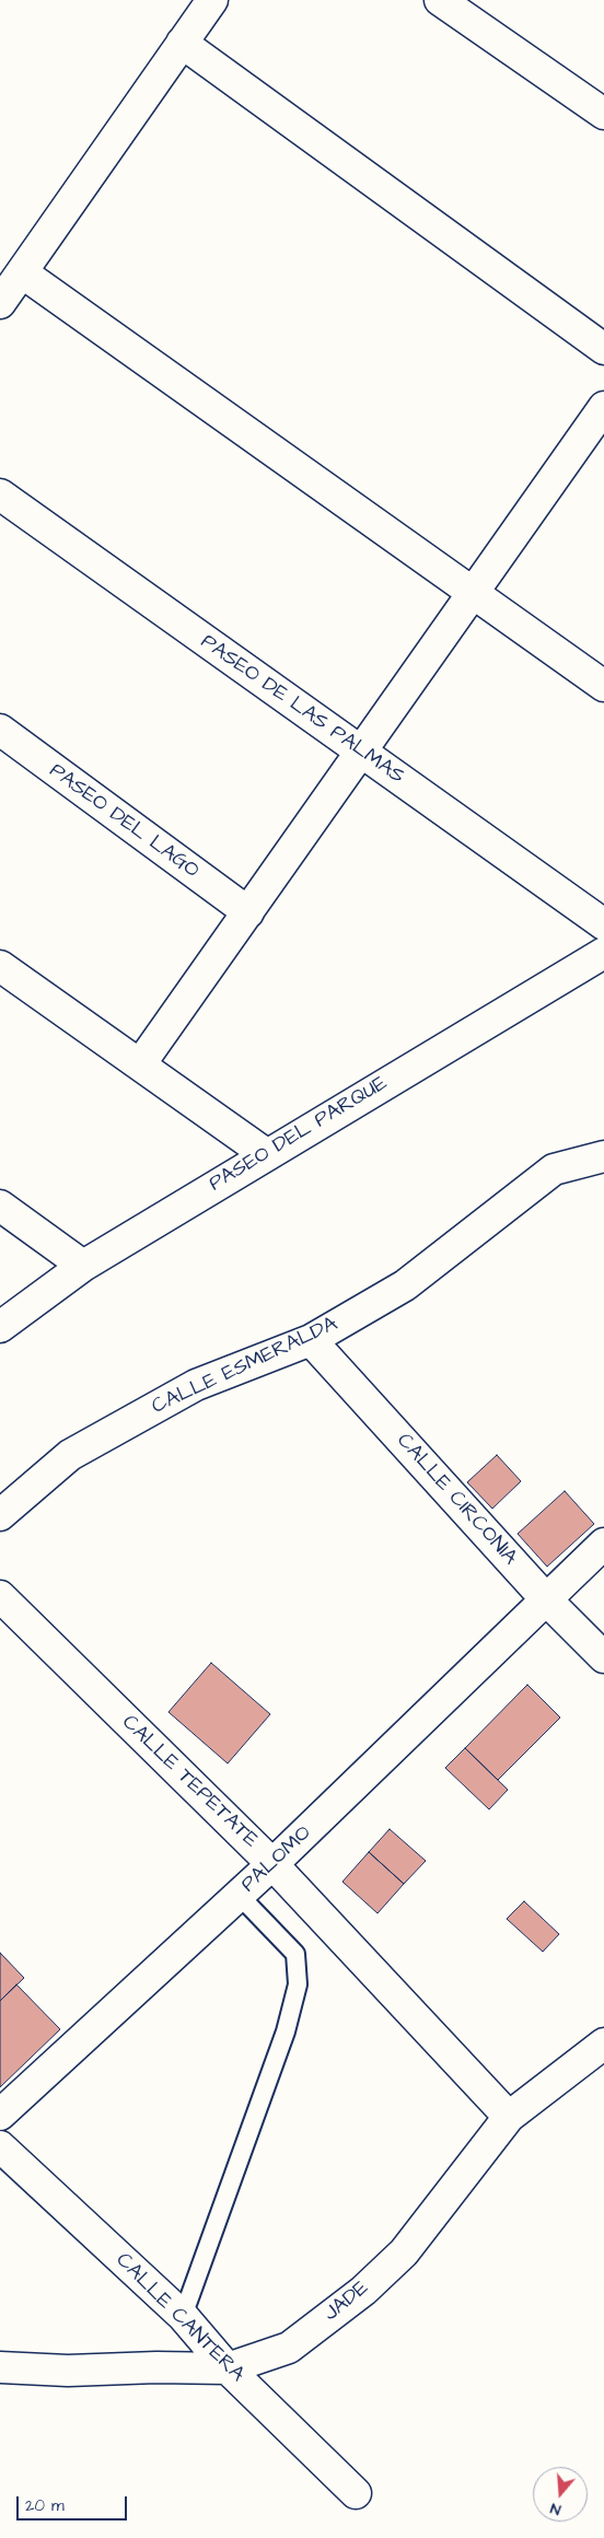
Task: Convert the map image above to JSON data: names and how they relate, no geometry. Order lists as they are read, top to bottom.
{
  "streets": {
    "street": [
      "PASEO DE LAS PALMAS",
      "PASEO DEL LAGO",
      "PASEO DEL PARQUE",
      "CALLE ESMERALDA",
      "CALLE CIRCONIA",
      "CALLE TEPETATE",
      "PALOMO",
      "JADE",
      "CALLE CANTERA"
    ]
  },
  "crossings": [
    ["CALLE ESMERALDA", "CALLE CIRCONIA"],
    ["CALLE CIRCONIA", "PALOMO"],
    ["CALLE TEPETATE", "PALOMO"],
    ["CALLE TEPETATE", "JADE"],
    ["JADE", "CALLE CANTERA"]
  ],
  "scale_bar": "20 m",
  "north": "bottom"
}
